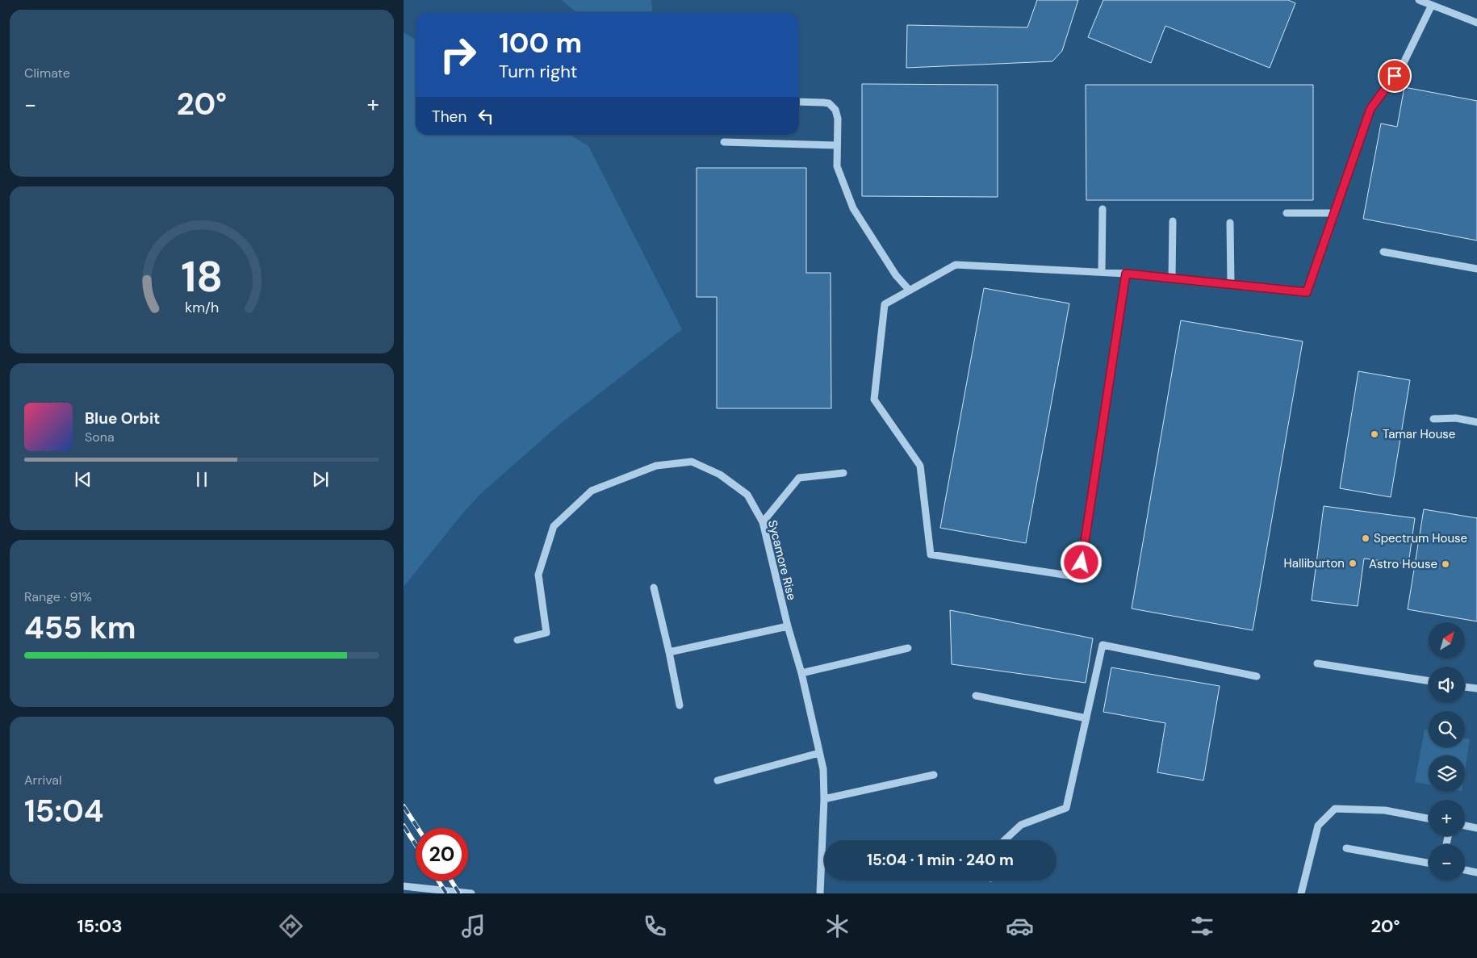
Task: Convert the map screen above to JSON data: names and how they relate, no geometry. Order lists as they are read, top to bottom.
{
  "streets": {
    "street": ["Sycamore Rise"]
  },
  "places": [
    "Tamar House",
    "Spectrum House",
    "Halliburton",
    "Astro House"
  ],
  "north": "top right",
  "page": {
    "tile": [
      "Climate",
      ["Range · 91%", "455 km"],
      ["Arrival", "15:04"]
    ],
    "turn": ["100 m", "Turn right"],
    "heat": ["−", "20°", "+"],
    "then": "Then",
    "song": ["Blue Orbit", "Sona"],
    "map_buttons": ["+", "−"],
    "limit": "20",
    "trip": "15:04 · 1 min · 240 m",
    "tabs": ["15:03", "20°"],
    "gauge": ["18", "km/h"]
  }
}
